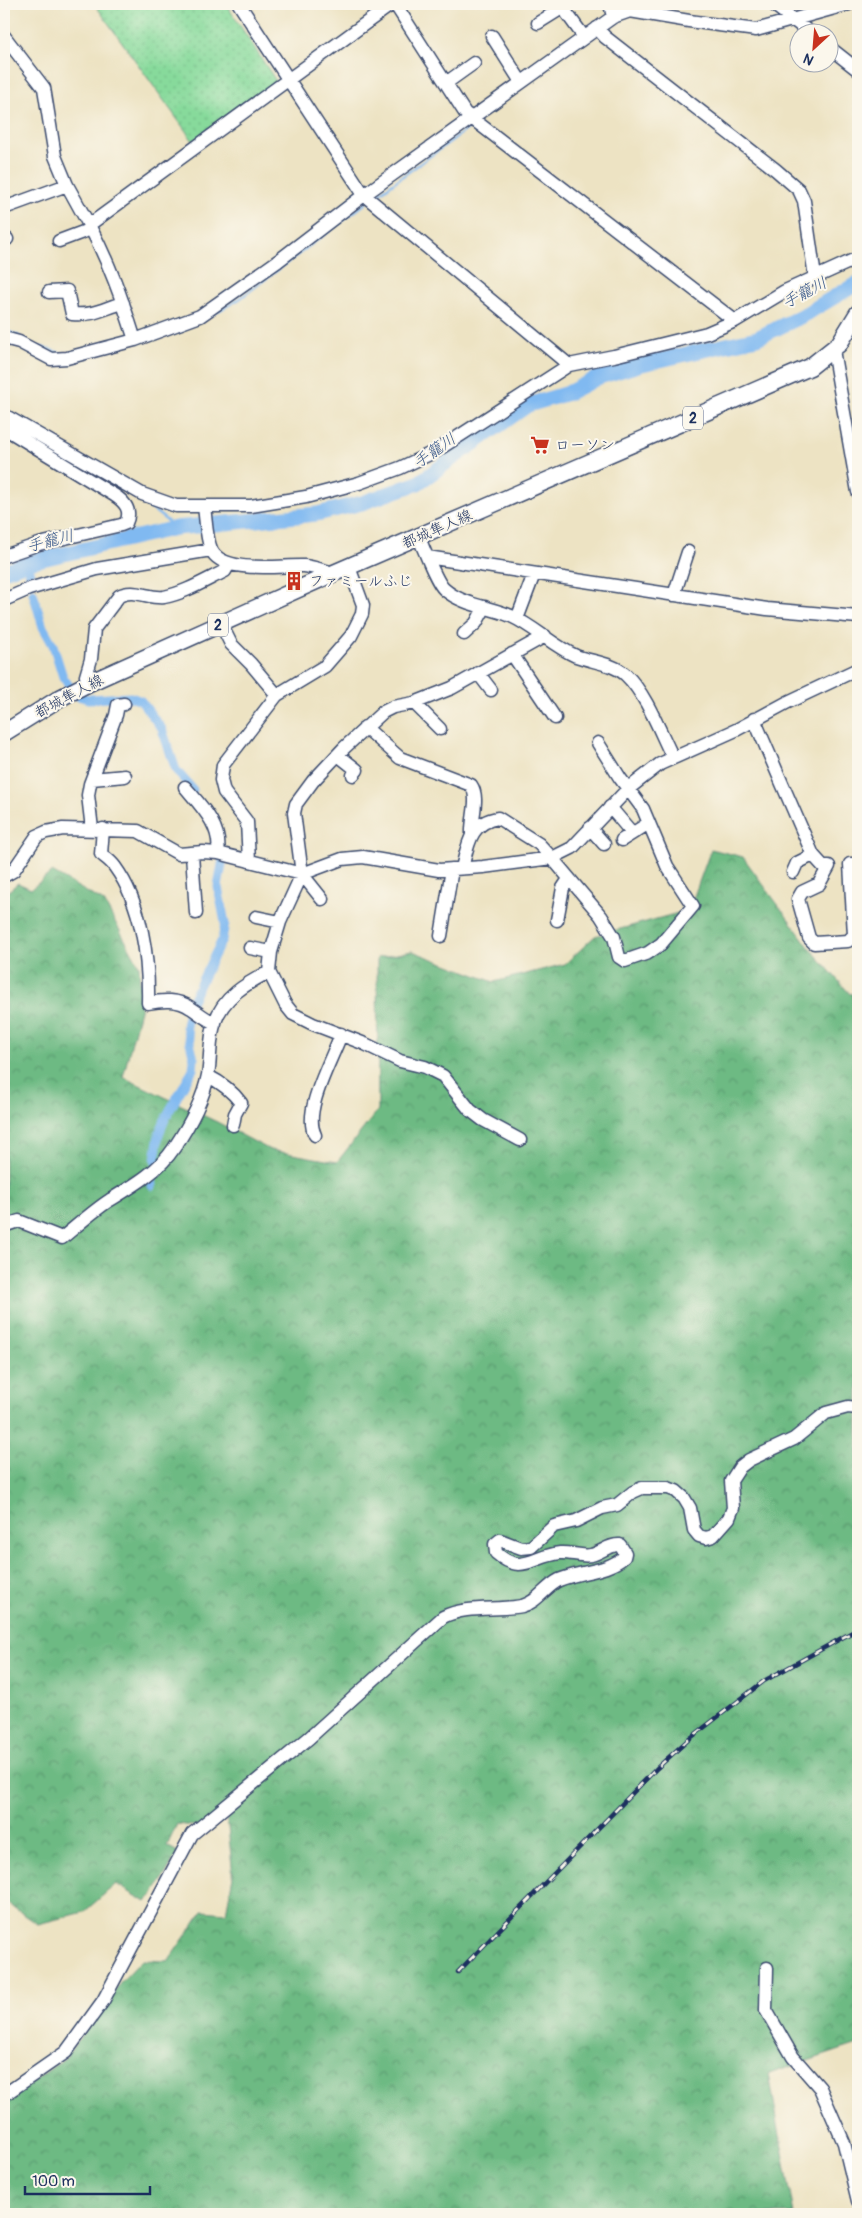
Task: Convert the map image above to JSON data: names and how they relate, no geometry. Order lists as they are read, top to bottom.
{
  "streets": {
    "main road": ["2", "都城隼人線"]
  },
  "water": ["手籠川"],
  "places": {
    "supermarket": ["ローソン"],
    "building": ["ファミールふじ"]
  },
  "scale_bar": "100 m",
  "north": "bottom left"
}
